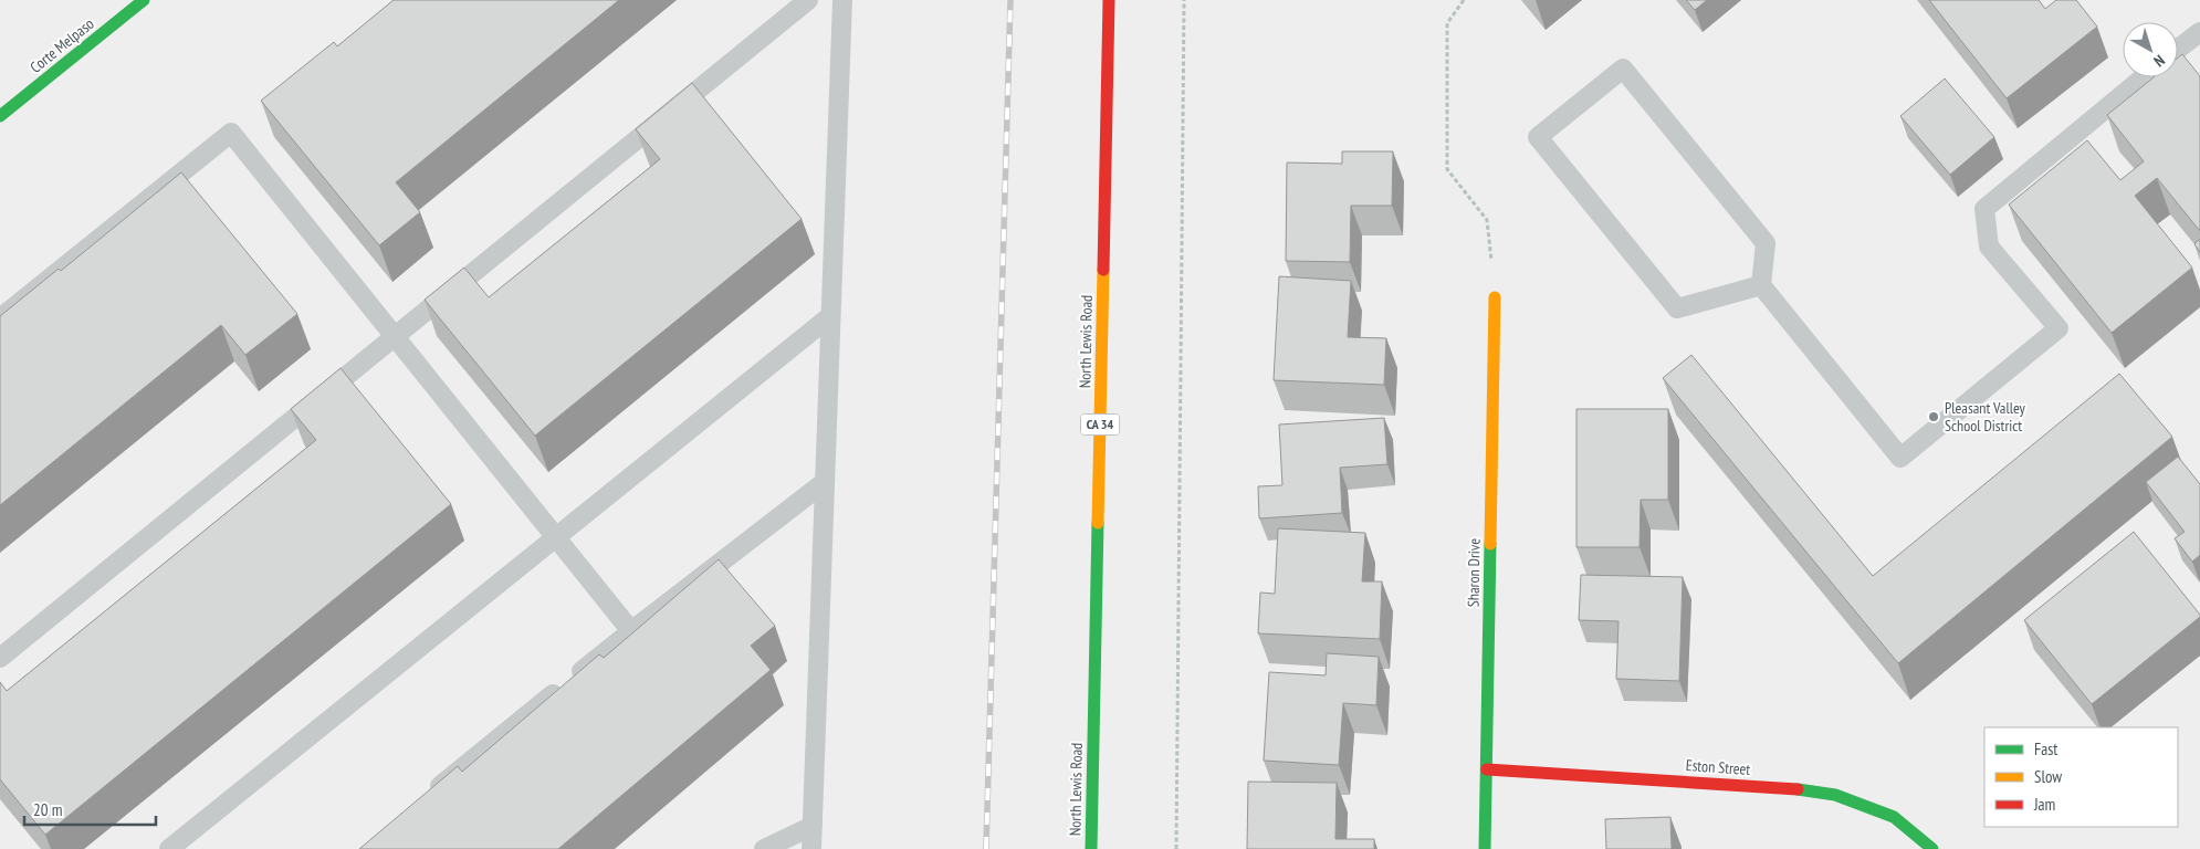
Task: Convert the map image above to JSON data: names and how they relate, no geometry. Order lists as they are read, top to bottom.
{
  "streets": {
    "street": [
      "Corte Melpaso",
      "North Lewis Road",
      "CA 34",
      "Sharon Drive",
      "Eston Street"
    ]
  },
  "crossings": [
    ["Sharon Drive", "Eston Street"]
  ],
  "places": ["Pleasant Valley School District"],
  "legend": ["Fast", "Slow", "Jam"],
  "scale_bar": "20 m",
  "north": "bottom right"
}
